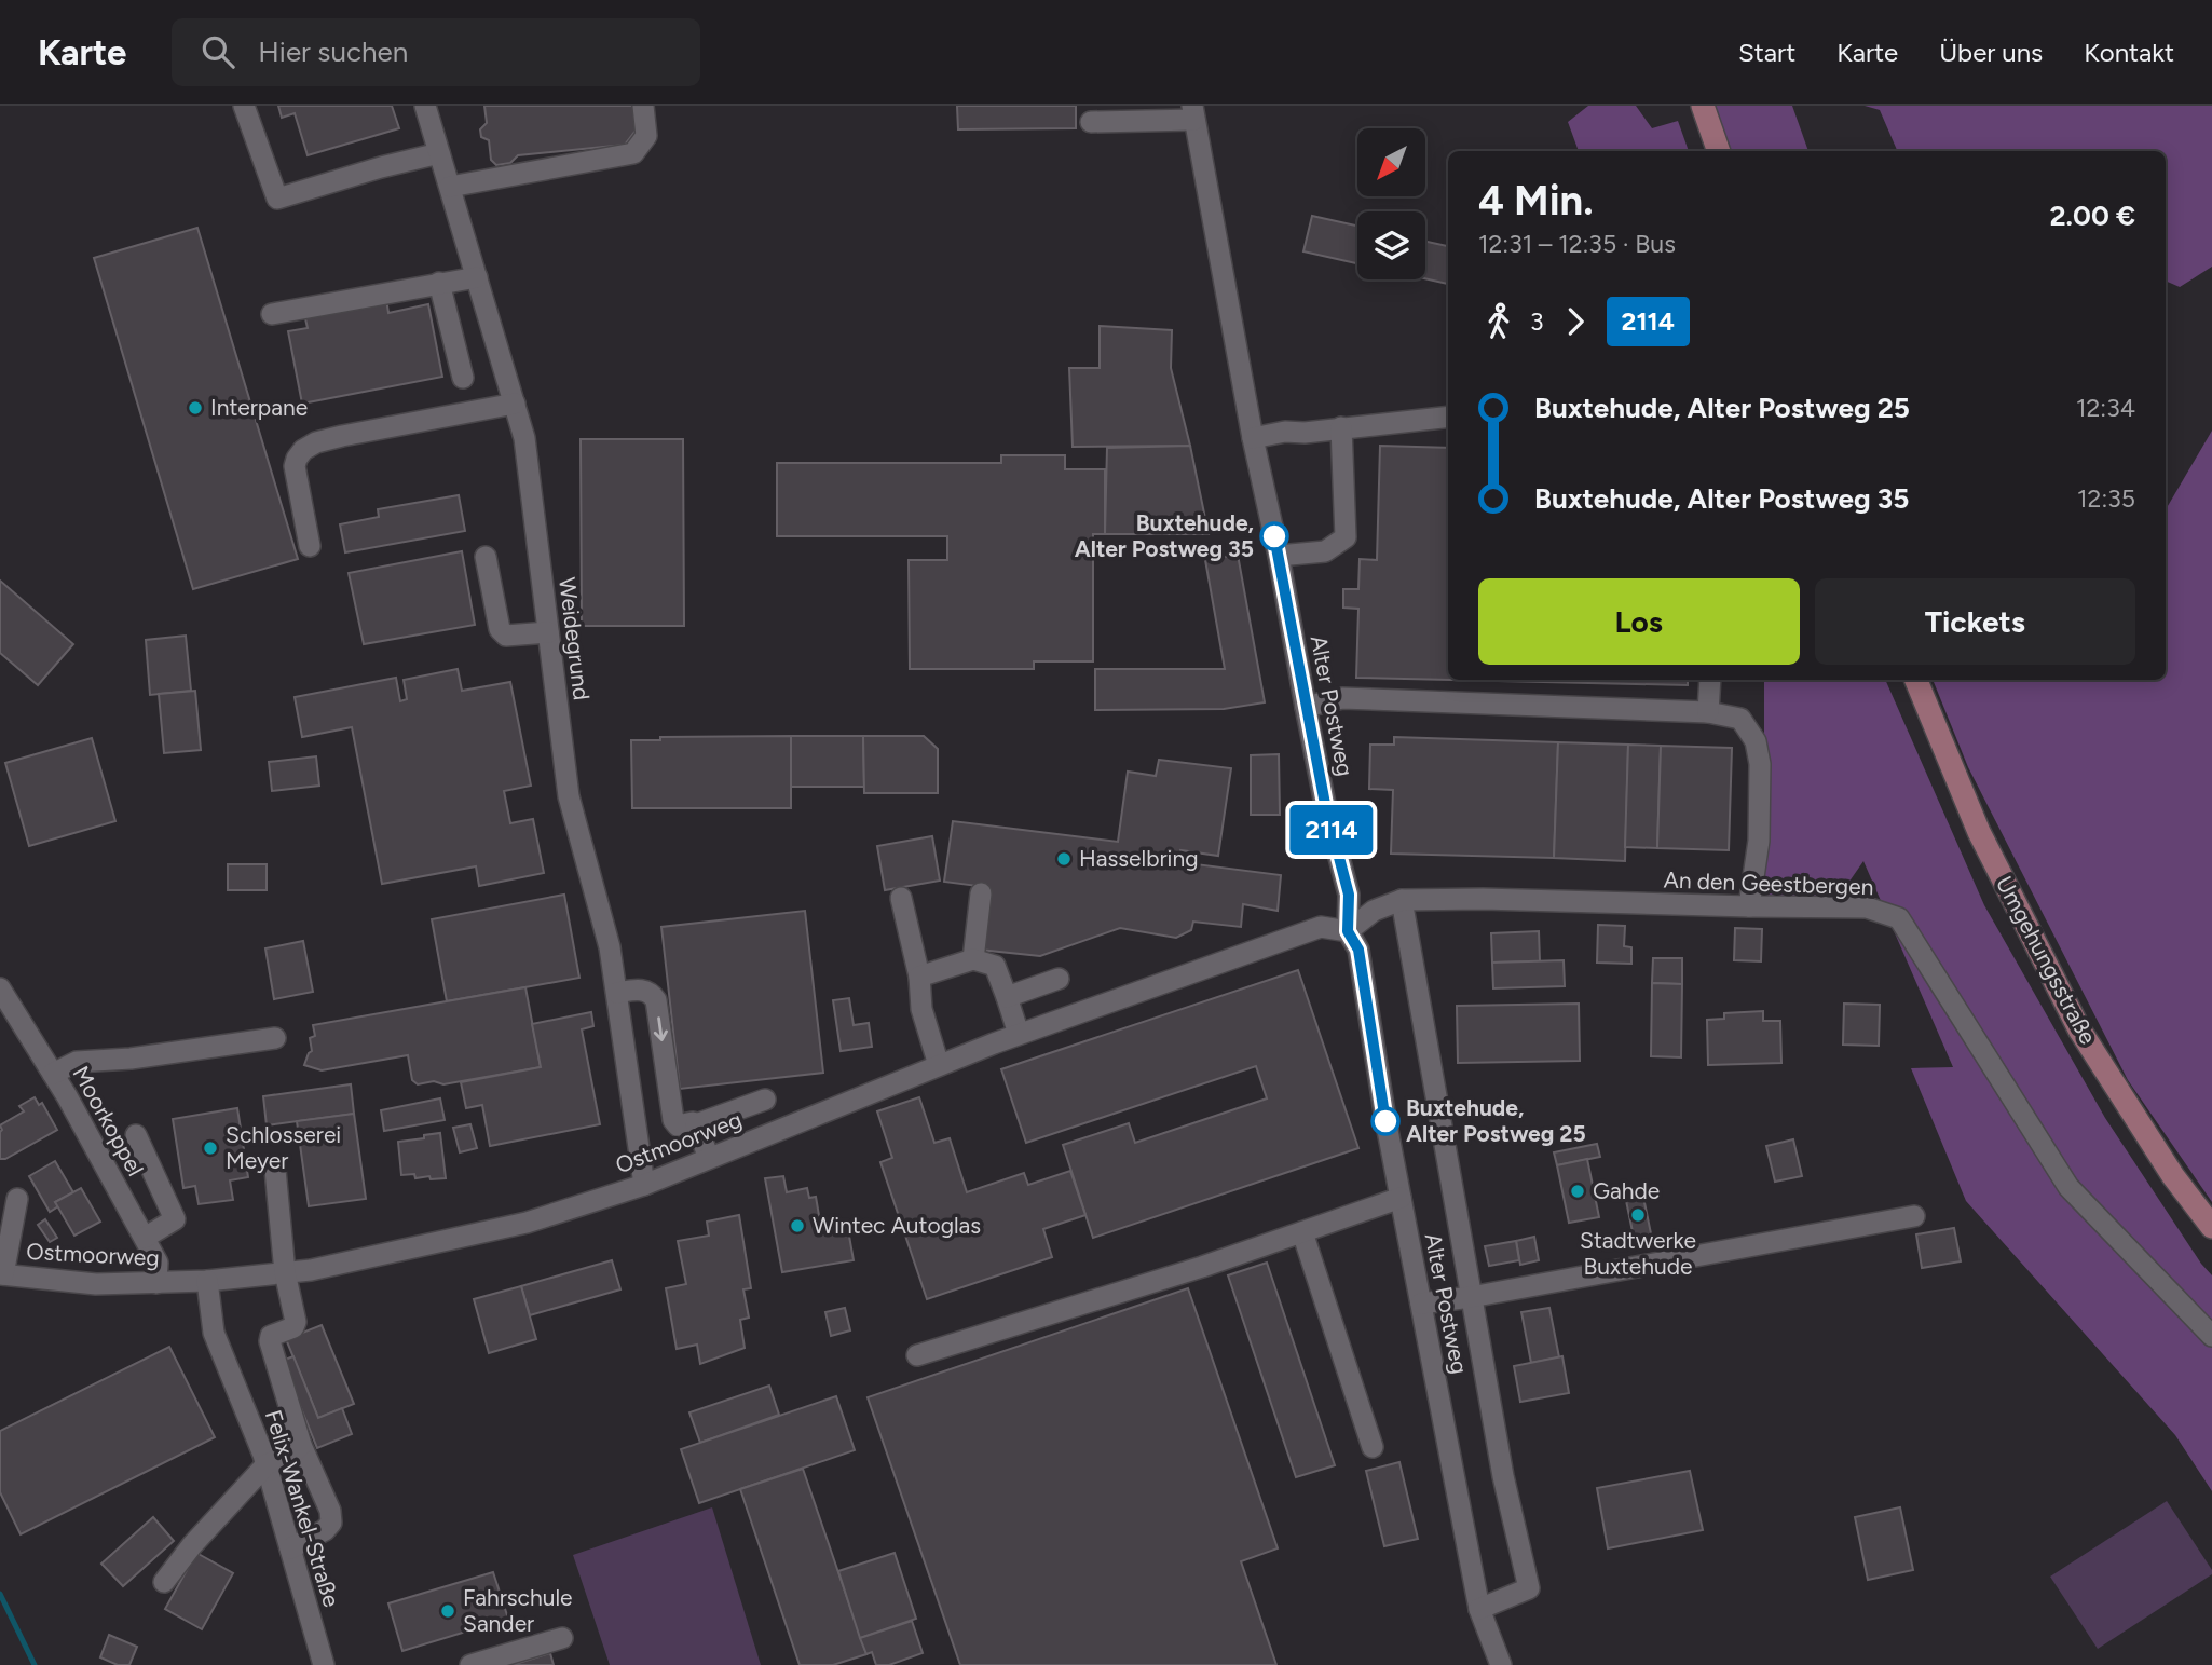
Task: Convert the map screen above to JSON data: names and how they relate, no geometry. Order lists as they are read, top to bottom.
{
  "streets": {
    "main road": ["Umgehungsstraße"],
    "street": [
      "Weidegrund",
      "Alter Postweg",
      "An den Geestbergen",
      "Moorkoppel",
      "Ostmoorweg",
      "Felix-Wankel-Straße"
    ]
  },
  "crossings": [
    ["Weidegrund", "Ostmoorweg"],
    ["Alter Postweg", "An den Geestbergen"],
    ["Alter Postweg", "Ostmoorweg"],
    ["An den Geestbergen", "Ostmoorweg"],
    ["Moorkoppel", "Ostmoorweg"],
    ["Ostmoorweg", "Felix-Wankel-Straße"]
  ],
  "places": [
    "Interpane",
    "Buxtehude, Alter Postweg 35",
    "Hasselbring",
    "Buxtehude, Alter Postweg 25",
    "Schlosserei Meyer",
    "Gahde",
    "Stadtwerke Buxtehude",
    "Wintec Autoglas",
    "Fahrschule Sander"
  ],
  "lines": ["bus line 2114"],
  "north": "bottom left",
  "page": {
    "header": "Karte",
    "search": "Hier suchen",
    "nav": [
      "Start",
      "Karte",
      "Über uns",
      "Kontakt"
    ],
    "on_map": "2114",
    "heading": ["4 Min.", "12:31 – 12:35 · Bus", "2.00 €"],
    "legs": ["3", "2114"],
    "list": [
      {
        "name": "Buxtehude, Alter Postweg 25",
        "value": "12:34"
      },
      {
        "name": "Buxtehude, Alter Postweg 35",
        "value": "12:35"
      }
    ],
    "buttons": ["Los", "Tickets"]
  }
}
